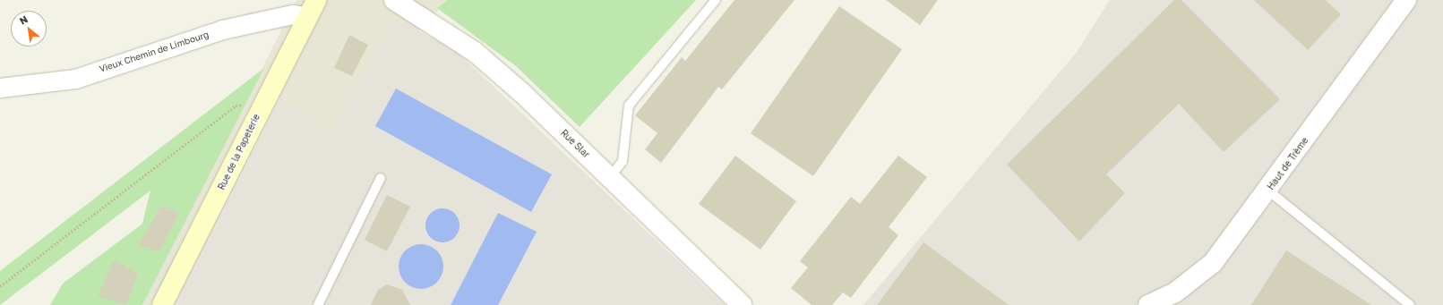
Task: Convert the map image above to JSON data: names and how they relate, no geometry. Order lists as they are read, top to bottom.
{
  "streets": {
    "main road": ["Rue de la Papeterie"],
    "street": ["Vieux Chemin de Limbourg", "Rue Slar", "Haut de Trème"]
  },
  "crossings": [
    ["Vieux Chemin de Limbourg", "Rue de la Papeterie"]
  ],
  "north": "top left"
}
